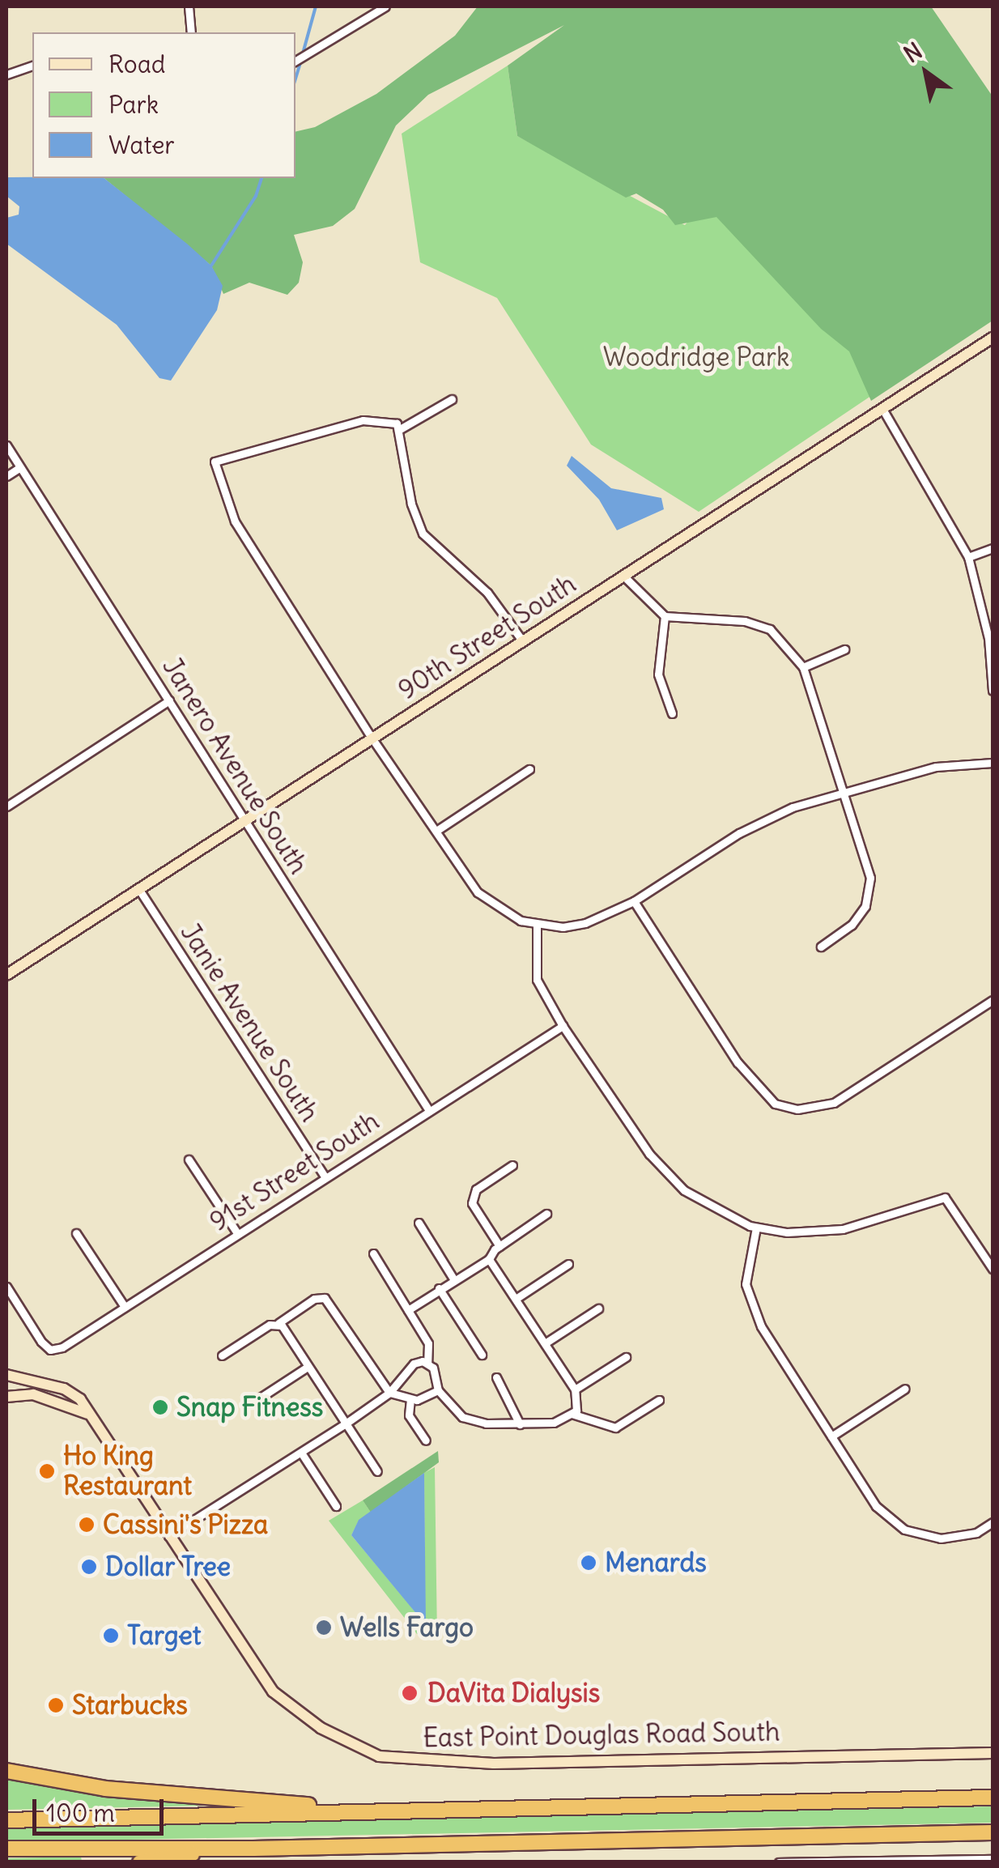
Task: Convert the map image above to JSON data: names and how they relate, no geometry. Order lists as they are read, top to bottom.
{
  "streets": {
    "street": [
      "90th Street South",
      "Janero Avenue South",
      "Janie Avenue South",
      "91st Street South",
      "East Point Douglas Road South"
    ]
  },
  "crossings": [
    ["90th Street South", "Janero Avenue South"],
    ["90th Street South", "Janie Avenue South"],
    ["Janero Avenue South", "91st Street South"],
    ["Janie Avenue South", "91st Street South"]
  ],
  "parks": ["Woodridge Park"],
  "places": [
    "Snap Fitness",
    "Ho King Restaurant",
    "Cassini's Pizza",
    "Menards",
    "Dollar Tree",
    "Wells Fargo",
    "Target",
    "DaVita Dialysis",
    "Starbucks"
  ],
  "legend": ["Road", "Park", "Water"],
  "scale_bar": "100 m",
  "north": "top left"
}
